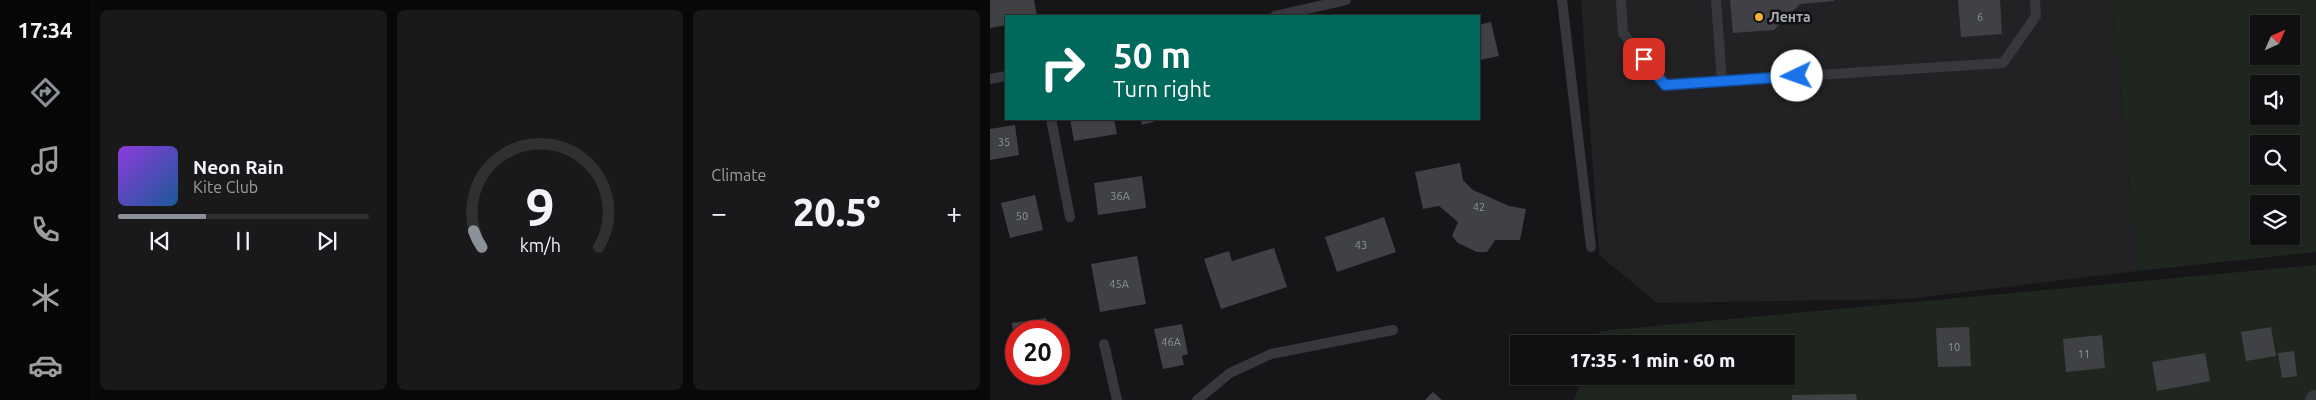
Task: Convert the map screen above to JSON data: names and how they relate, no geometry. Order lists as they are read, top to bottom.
{
  "places": ["Лента"],
  "house_numbers": [
    "6",
    "35",
    "36А",
    "42",
    "50",
    "43",
    "45А",
    "46А",
    "10",
    "11"
  ],
  "north": "top right",
  "page": {
    "tabs": "17:34",
    "tile": "Climate",
    "turn": ["50 m", "Turn right"],
    "song": ["Neon Rain", "Kite Club"],
    "heat": ["−", "20.5°", "+"],
    "limit": "20",
    "trip": "17:35 · 1 min · 60 m",
    "gauge": ["9", "km/h"]
  }
}
